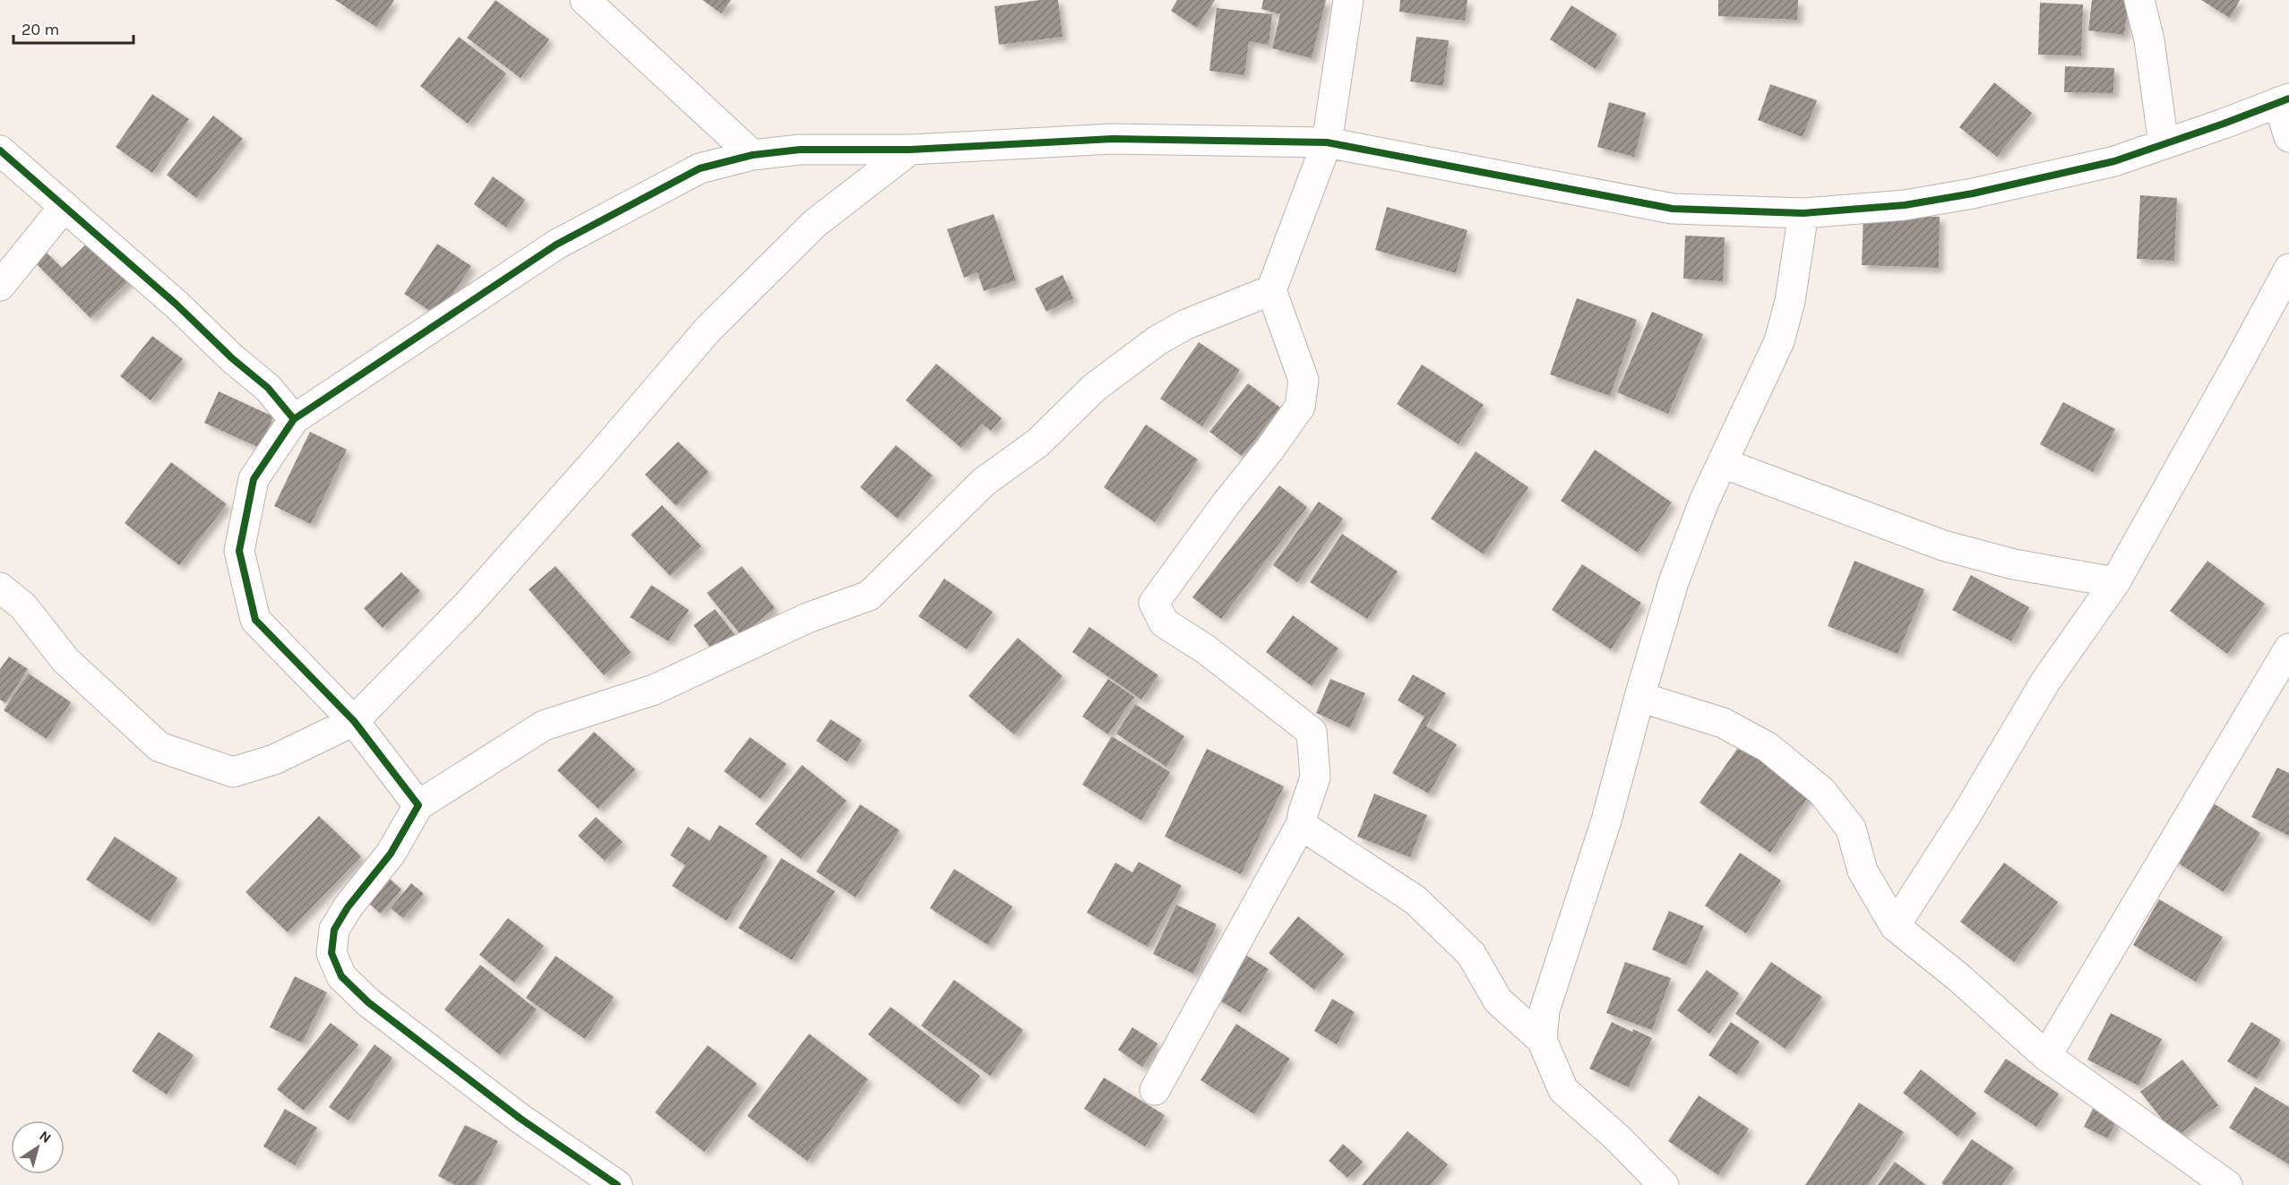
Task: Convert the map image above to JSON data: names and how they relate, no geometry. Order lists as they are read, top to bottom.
{
  "scale_bar": "20 m",
  "north": "top right"
}
